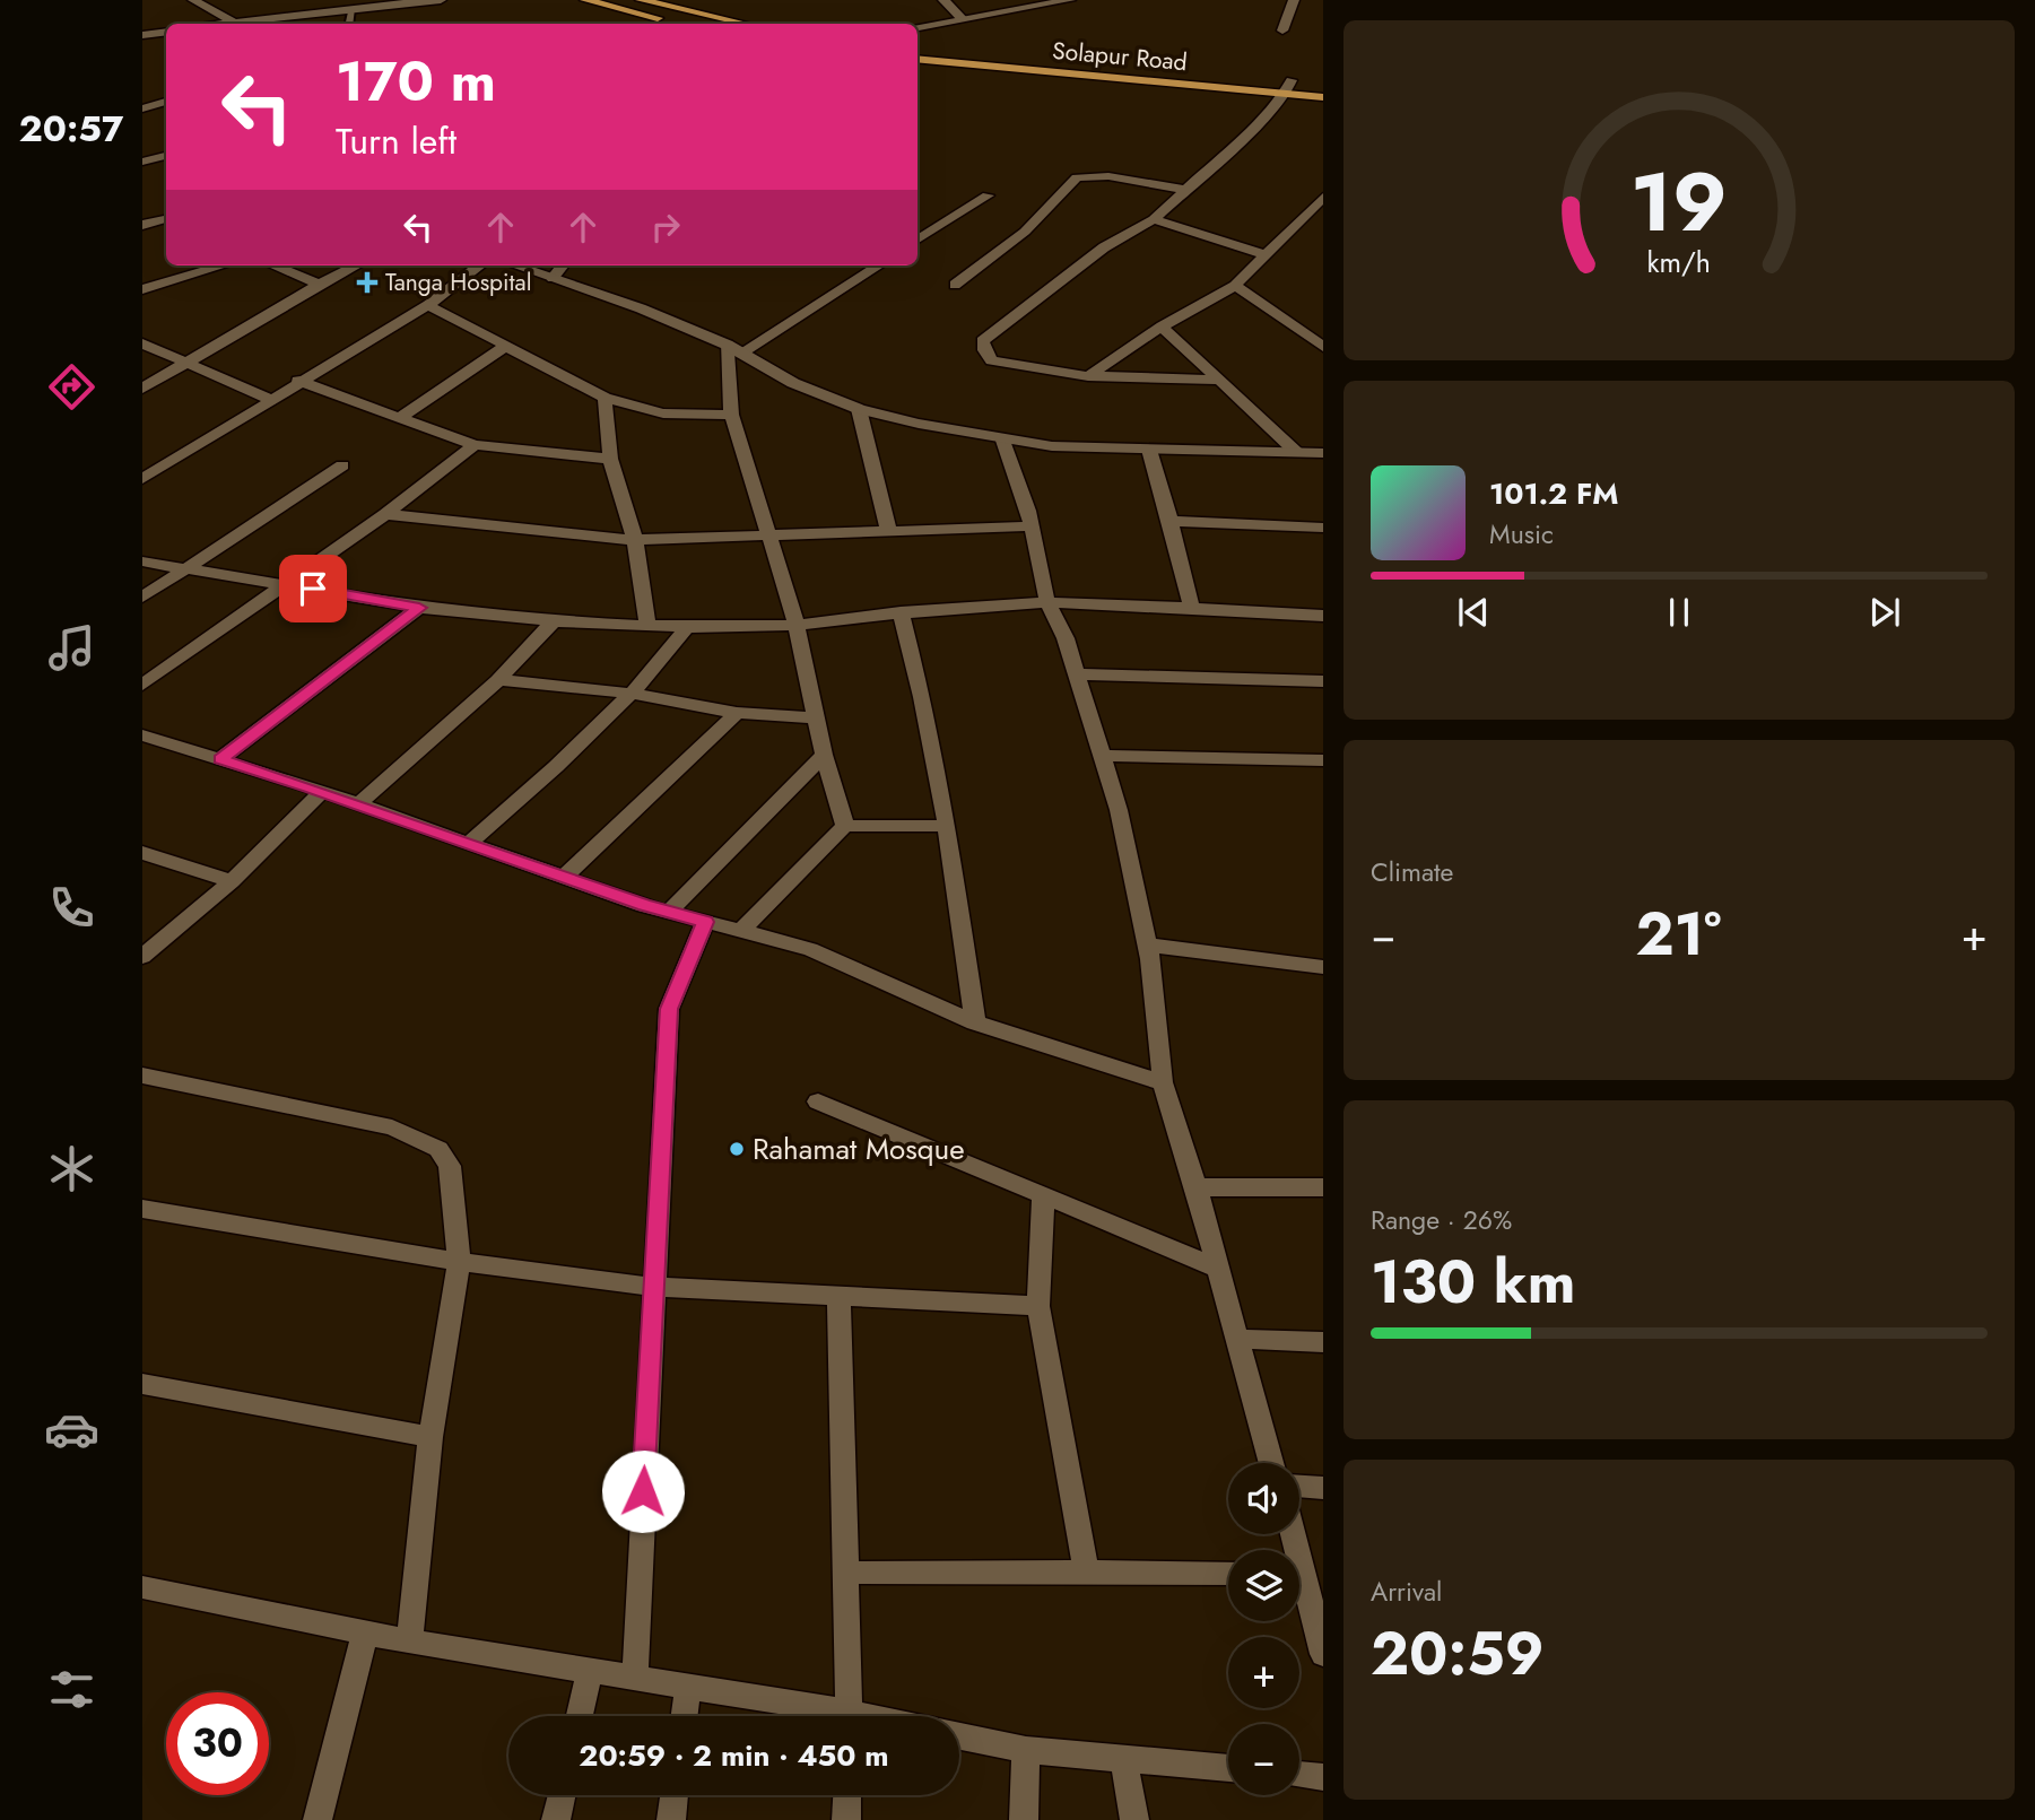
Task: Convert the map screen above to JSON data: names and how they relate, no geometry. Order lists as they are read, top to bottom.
{
  "streets": {
    "main road": ["Solapur Road"]
  },
  "places": {
    "health": ["Tanga Hospital"],
    "other": ["Rahamat Mosque"]
  },
  "page": {
    "tabs": "20:57",
    "turn": ["170 m", "Turn left"],
    "song": ["101.2 FM", "Music"],
    "tile": [
      "Climate",
      ["Range · 26%", "130 km"],
      ["Arrival", "20:59"]
    ],
    "heat": ["−", "21°", "+"],
    "map_buttons": ["+", "−"],
    "limit": "30",
    "trip": "20:59 · 2 min · 450 m",
    "gauge": ["19", "km/h"]
  }
}
